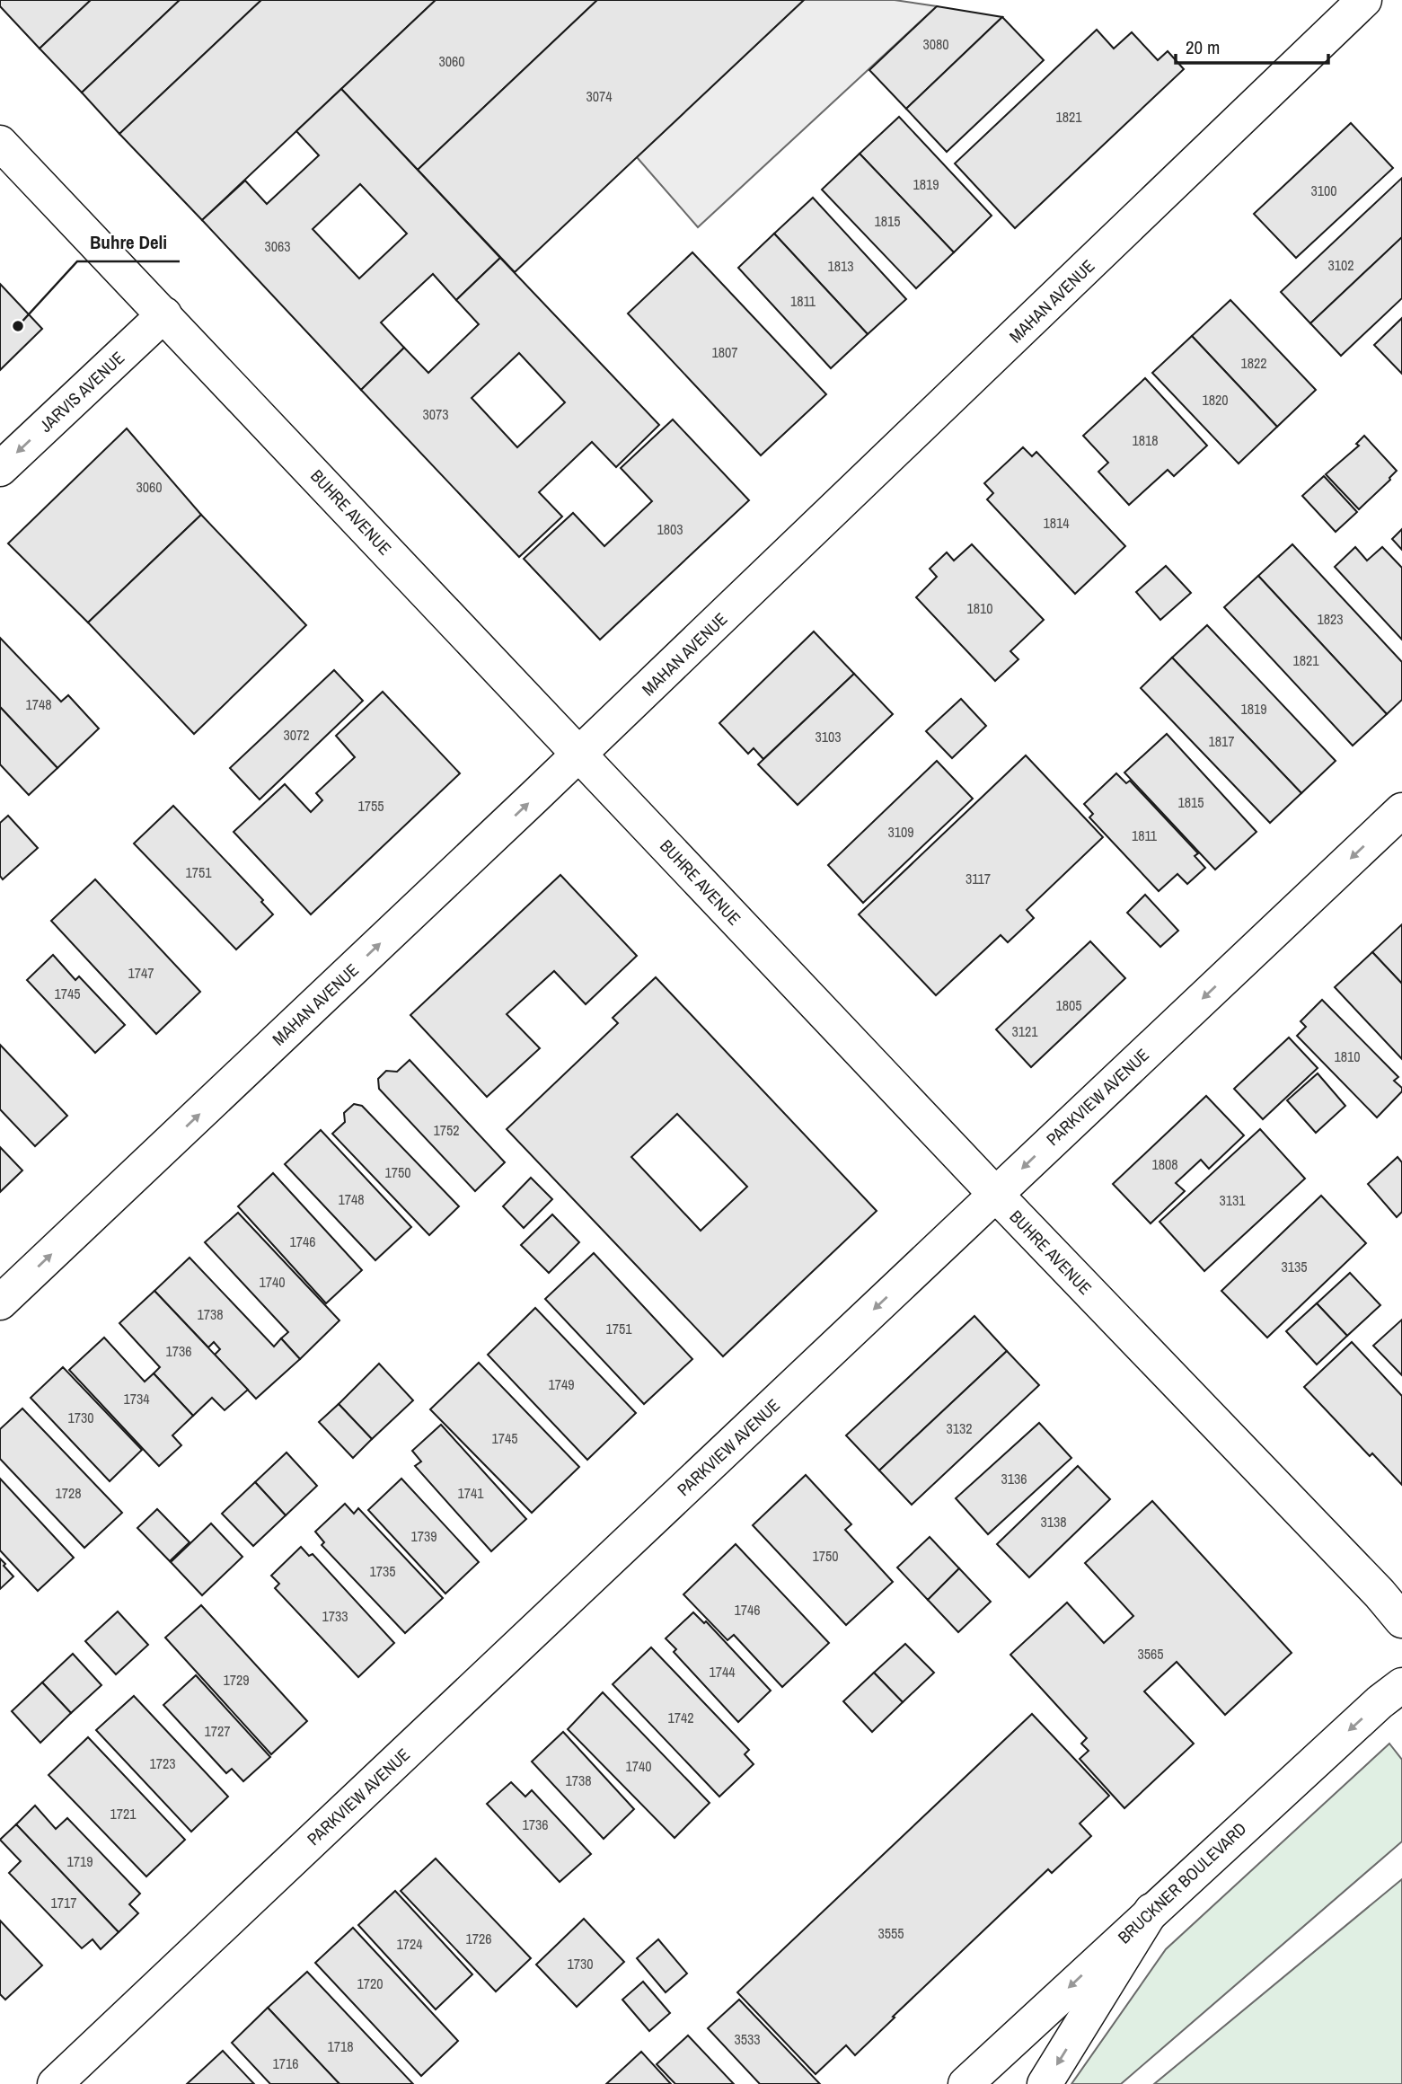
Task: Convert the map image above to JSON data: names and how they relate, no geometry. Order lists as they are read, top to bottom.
{
  "streets": {
    "main road": [
      "MAHAN AVENUE",
      "JARVIS AVENUE",
      "BUHRE AVENUE",
      "PARKVIEW AVENUE",
      "BRUCKNER BOULEVARD"
    ]
  },
  "crossings": [
    ["MAHAN AVENUE", "BUHRE AVENUE"],
    ["JARVIS AVENUE", "BUHRE AVENUE"],
    ["BUHRE AVENUE", "PARKVIEW AVENUE"]
  ],
  "one_way": ["MAHAN AVENUE", "JARVIS AVENUE", "PARKVIEW AVENUE"],
  "places": ["Buhre Deli"],
  "house_numbers": [
    "3080",
    "3060",
    "3074",
    "1821",
    "1819",
    "3100",
    "1815",
    "3063",
    "3102",
    "1813",
    "1811",
    "1807",
    "1822",
    "1820",
    "3073",
    "1818",
    "3060",
    "1814",
    "1803",
    "1810",
    "1823",
    "1821",
    "1748",
    "1819",
    "3072",
    "3103",
    "1817",
    "1815",
    "1755",
    "3109",
    "1811",
    "1751",
    "3117",
    "1747",
    "1745",
    "1805",
    "3121",
    "1810",
    "1752",
    "1808",
    "1750",
    "1748",
    "3131",
    "1746",
    "3135",
    "1740",
    "1738",
    "1751",
    "1736",
    "1749",
    "1734",
    "1730",
    "3132",
    "1745",
    "3136",
    "1728",
    "1741",
    "3138",
    "1739",
    "1750",
    "1735",
    "1746",
    "1733",
    "3565",
    "1744",
    "1729",
    "1742",
    "1727",
    "1723",
    "1740",
    "1738",
    "1721",
    "1736",
    "1719",
    "1717",
    "3555",
    "1726",
    "1724",
    "1730",
    "1720",
    "3533",
    "1718",
    "1716"
  ],
  "scale_bar": "20 m"
}
